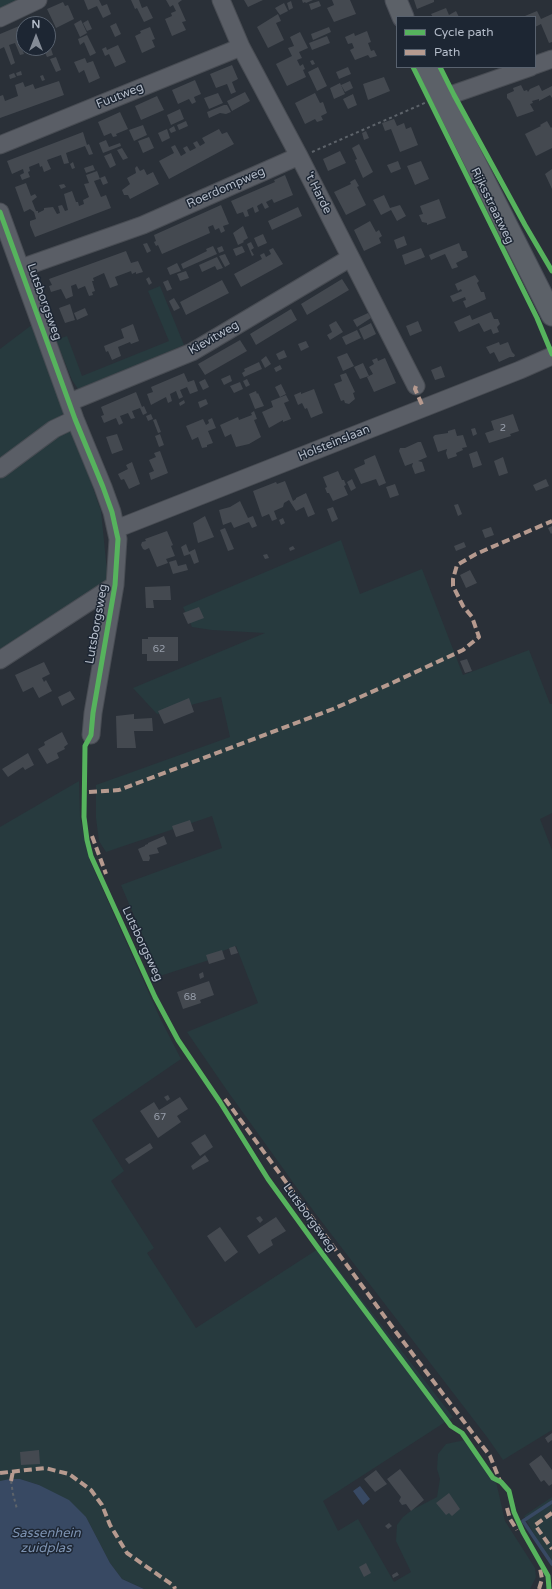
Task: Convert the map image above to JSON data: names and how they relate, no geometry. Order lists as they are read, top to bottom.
{
  "streets": {
    "main road": ["Rijksstraatweg"],
    "street": [
      "Fuutweg",
      "Roerdompweg",
      "'t Harde",
      "Lutsborgsweg",
      "Kievitweg",
      "Holsteinslaan"
    ]
  },
  "crossings": [
    ["Fuutweg", "'t Harde"],
    ["Roerdompweg", "'t Harde"],
    ["Roerdompweg", "Lutsborgsweg"],
    ["'t Harde", "Kievitweg"],
    ["Lutsborgsweg", "Kievitweg"],
    ["Lutsborgsweg", "Holsteinslaan"]
  ],
  "water": ["Sassenhein zuidplas"],
  "house_numbers": [
    "2",
    "62",
    "68",
    "67"
  ],
  "legend": ["Cycle path", "Path"],
  "north": "top"
}
